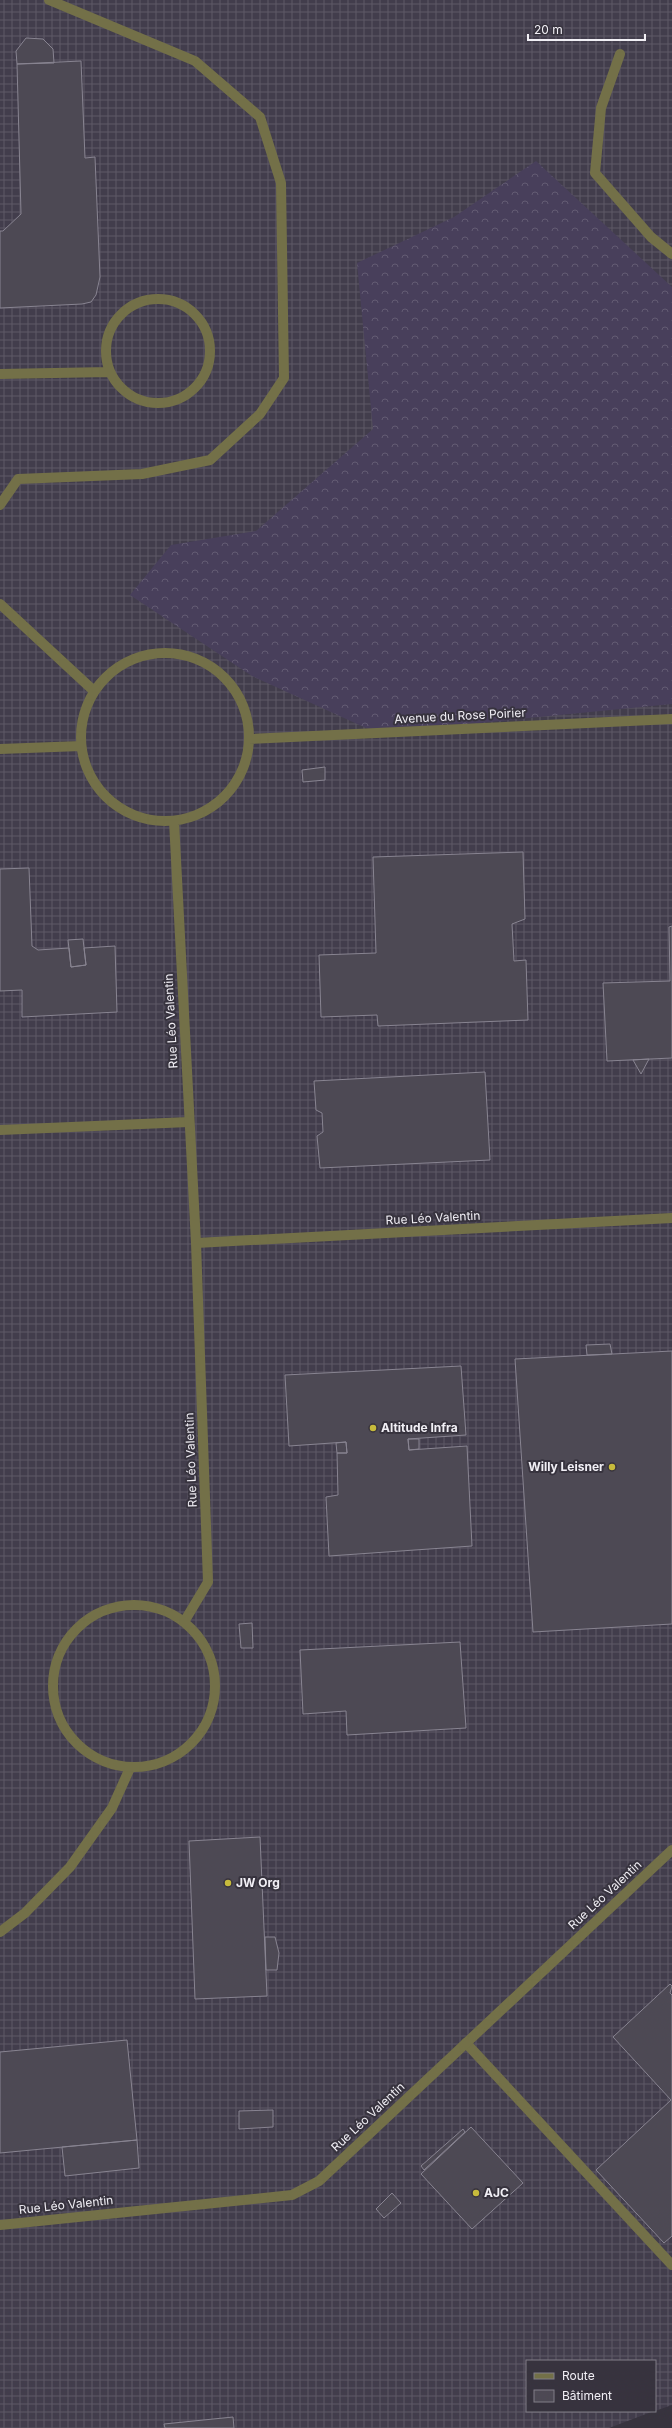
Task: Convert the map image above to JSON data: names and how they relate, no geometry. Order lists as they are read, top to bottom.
{
  "streets": {
    "street": ["Avenue du Rose Poirier", "Rue Léo Valentin"]
  },
  "places": [
    "Altitude Infra",
    "Willy Leisner",
    "JW Org",
    "AJC"
  ],
  "legend": ["Route", "Bâtiment"],
  "scale_bar": "20 m"
}
